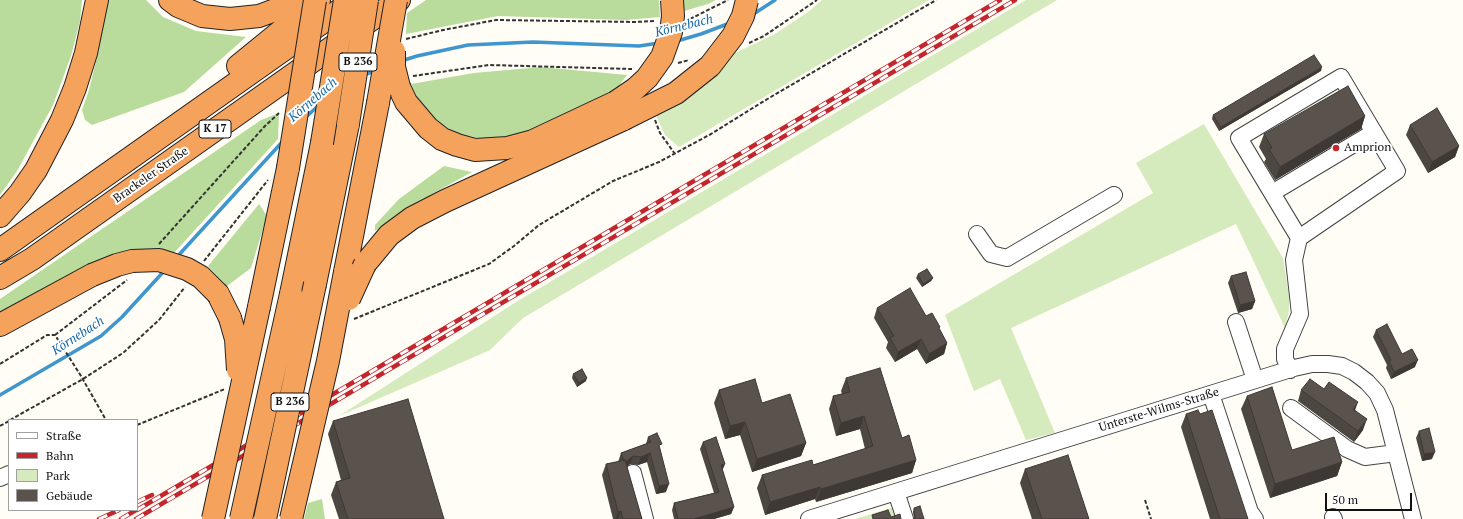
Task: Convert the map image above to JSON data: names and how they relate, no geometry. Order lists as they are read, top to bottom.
{
  "streets": {
    "highway": ["B 236", "K 17", "Brackeler Straße"],
    "street": ["Unterste-Wilms-Straße"]
  },
  "water": ["Körnebach"],
  "places": ["Amprion"],
  "legend": [
    "Straße",
    "Bahn",
    "Park",
    "Gebäude"
  ],
  "scale_bar": "50 m"
}
